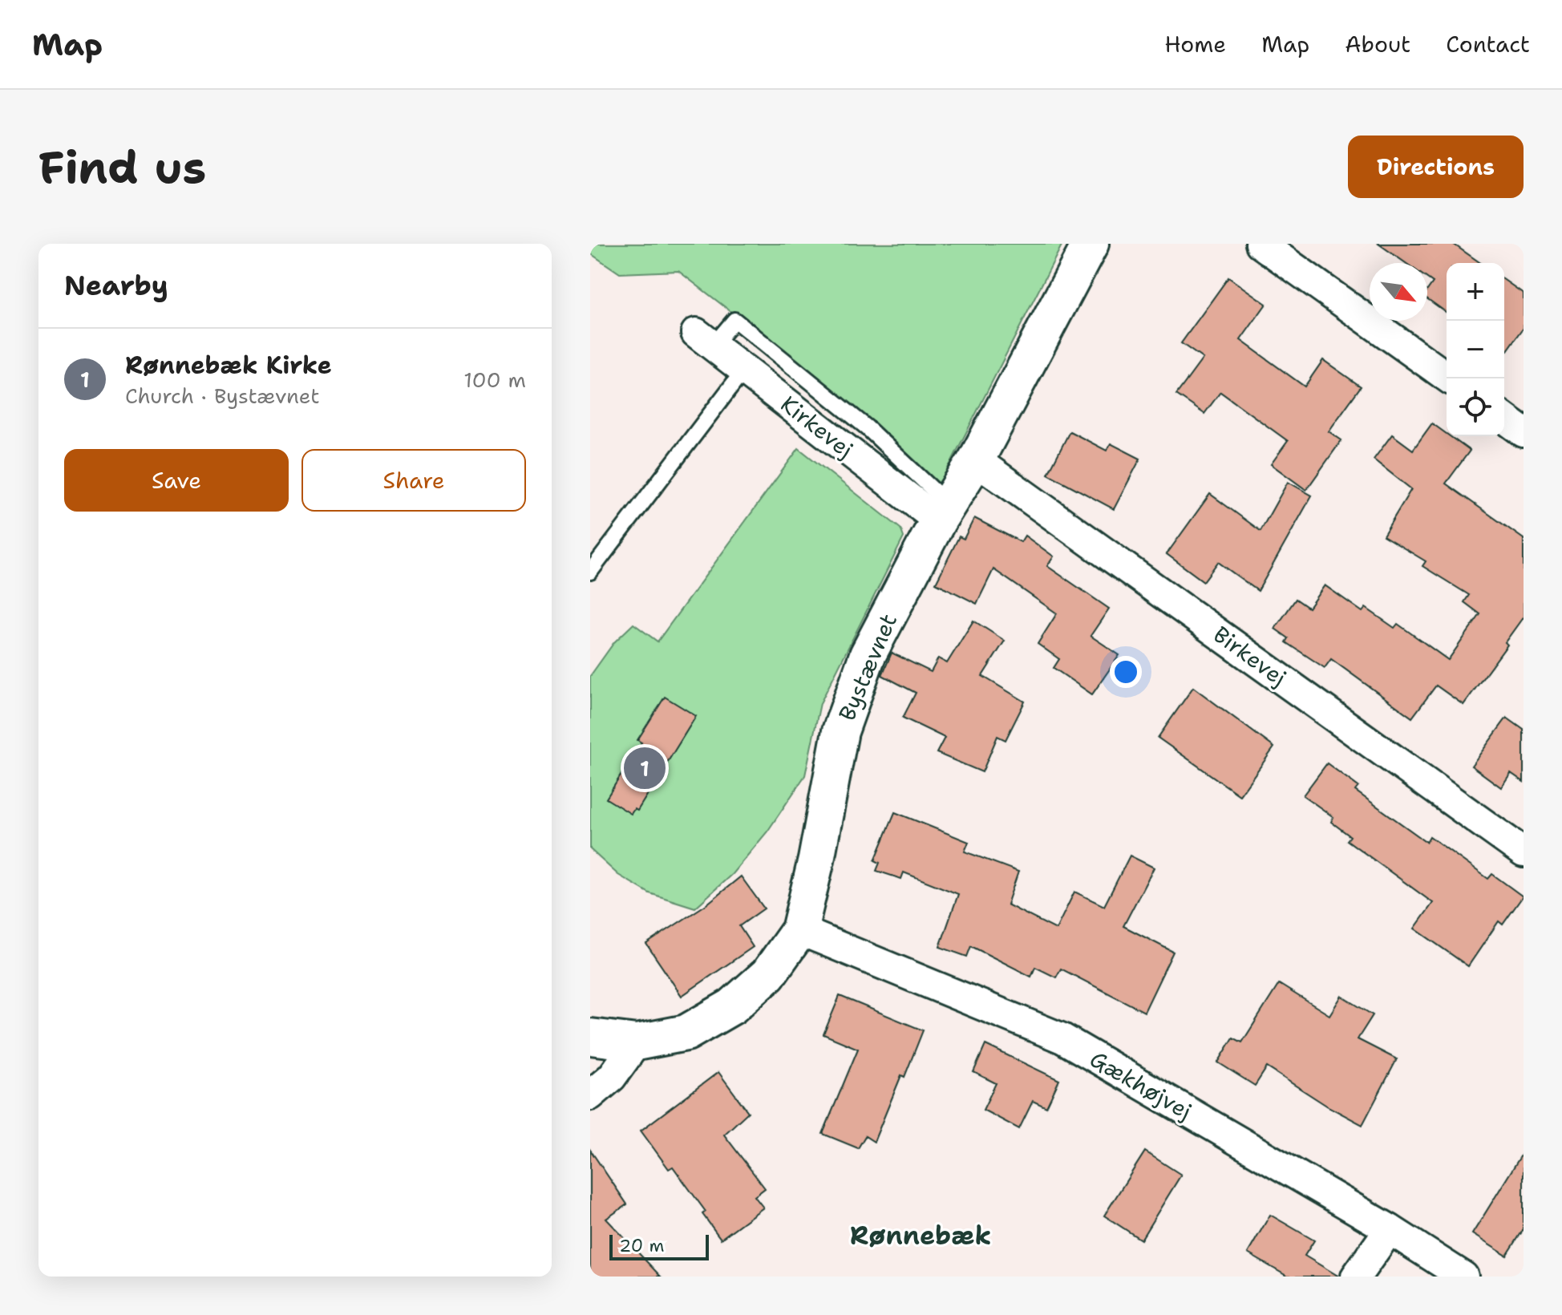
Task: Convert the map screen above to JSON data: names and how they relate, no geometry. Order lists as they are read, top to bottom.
{
  "streets": {
    "street": [
      "Kirkevej",
      "Birkevej",
      "Bystævnet",
      "Gækhøjvej"
    ]
  },
  "crossings": [
    ["Kirkevej", "Bystævnet"],
    ["Birkevej", "Bystævnet"],
    ["Bystævnet", "Gækhøjvej"]
  ],
  "districts": ["Rønnebæk"],
  "scale_bar": "20 m",
  "north": "bottom right",
  "page": {
    "header": "Map",
    "nav": [
      "Home",
      "Map",
      "About",
      "Contact"
    ],
    "buttons": [
      "Directions",
      ["Save", "Share"]
    ],
    "title": "Find us",
    "heading": "Nearby",
    "map_buttons": ["+", "−"],
    "list": [
      {
        "mark": "1",
        "name": "Rønnebæk Kirke",
        "note": "Church · Bystævnet",
        "value": "100 m"
      }
    ],
    "pins": "1",
    "scale": "20 m"
  }
}
